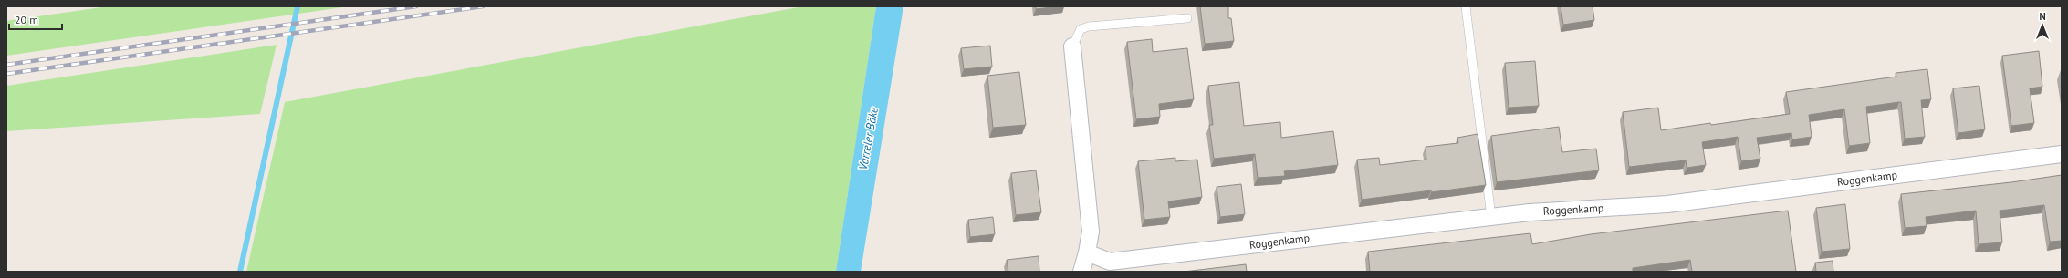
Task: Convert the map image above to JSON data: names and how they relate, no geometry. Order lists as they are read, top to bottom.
{
  "streets": {
    "street": ["Roggenkamp"]
  },
  "water": ["Varreler Bäke"],
  "scale_bar": "20 m",
  "north": "top"
}
